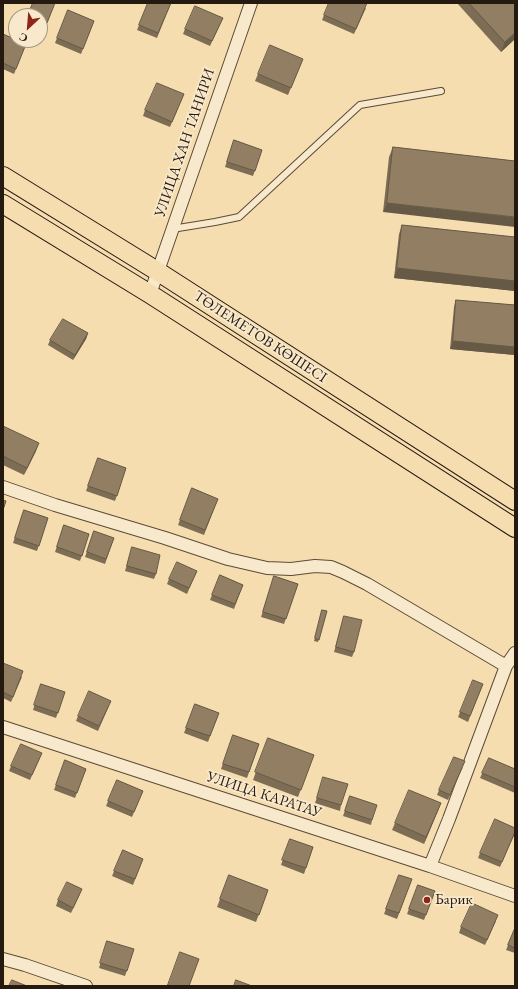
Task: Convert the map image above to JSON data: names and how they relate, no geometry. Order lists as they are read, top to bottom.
{
  "streets": {
    "main road": ["ТӨЛЕМЕТОВ КӨШЕСІ"],
    "street": ["УЛИЦА ХАН ТАНИРИ", "УЛИЦА КАРАТАУ"]
  },
  "crossings": [
    ["УЛИЦА ХАН ТАНИРИ", "ТӨЛЕМЕТОВ КӨШЕСІ"]
  ],
  "places": ["Барик"],
  "north": "bottom left"
}
